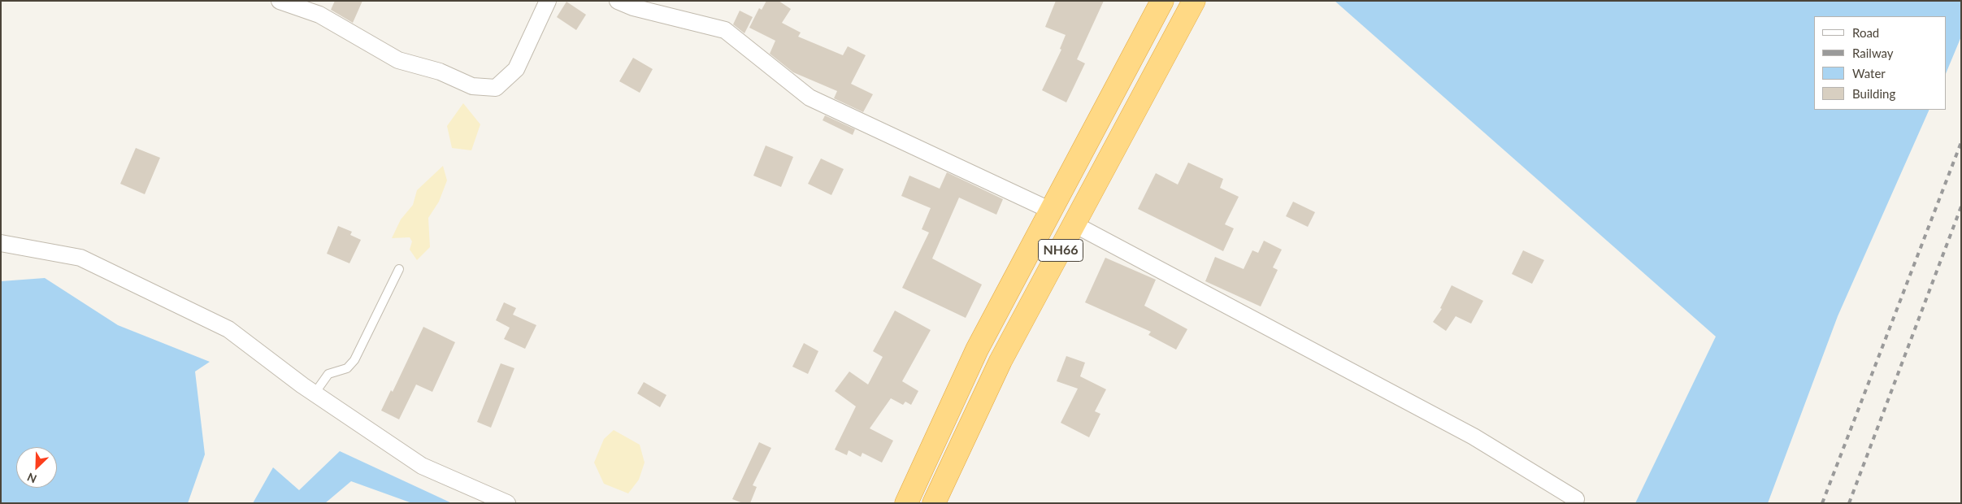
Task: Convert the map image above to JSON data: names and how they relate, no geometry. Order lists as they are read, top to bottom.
{
  "streets": {
    "highway": ["NH66"]
  },
  "legend": [
    "Road",
    "Railway",
    "Water",
    "Building"
  ],
  "north": "bottom left"
}
